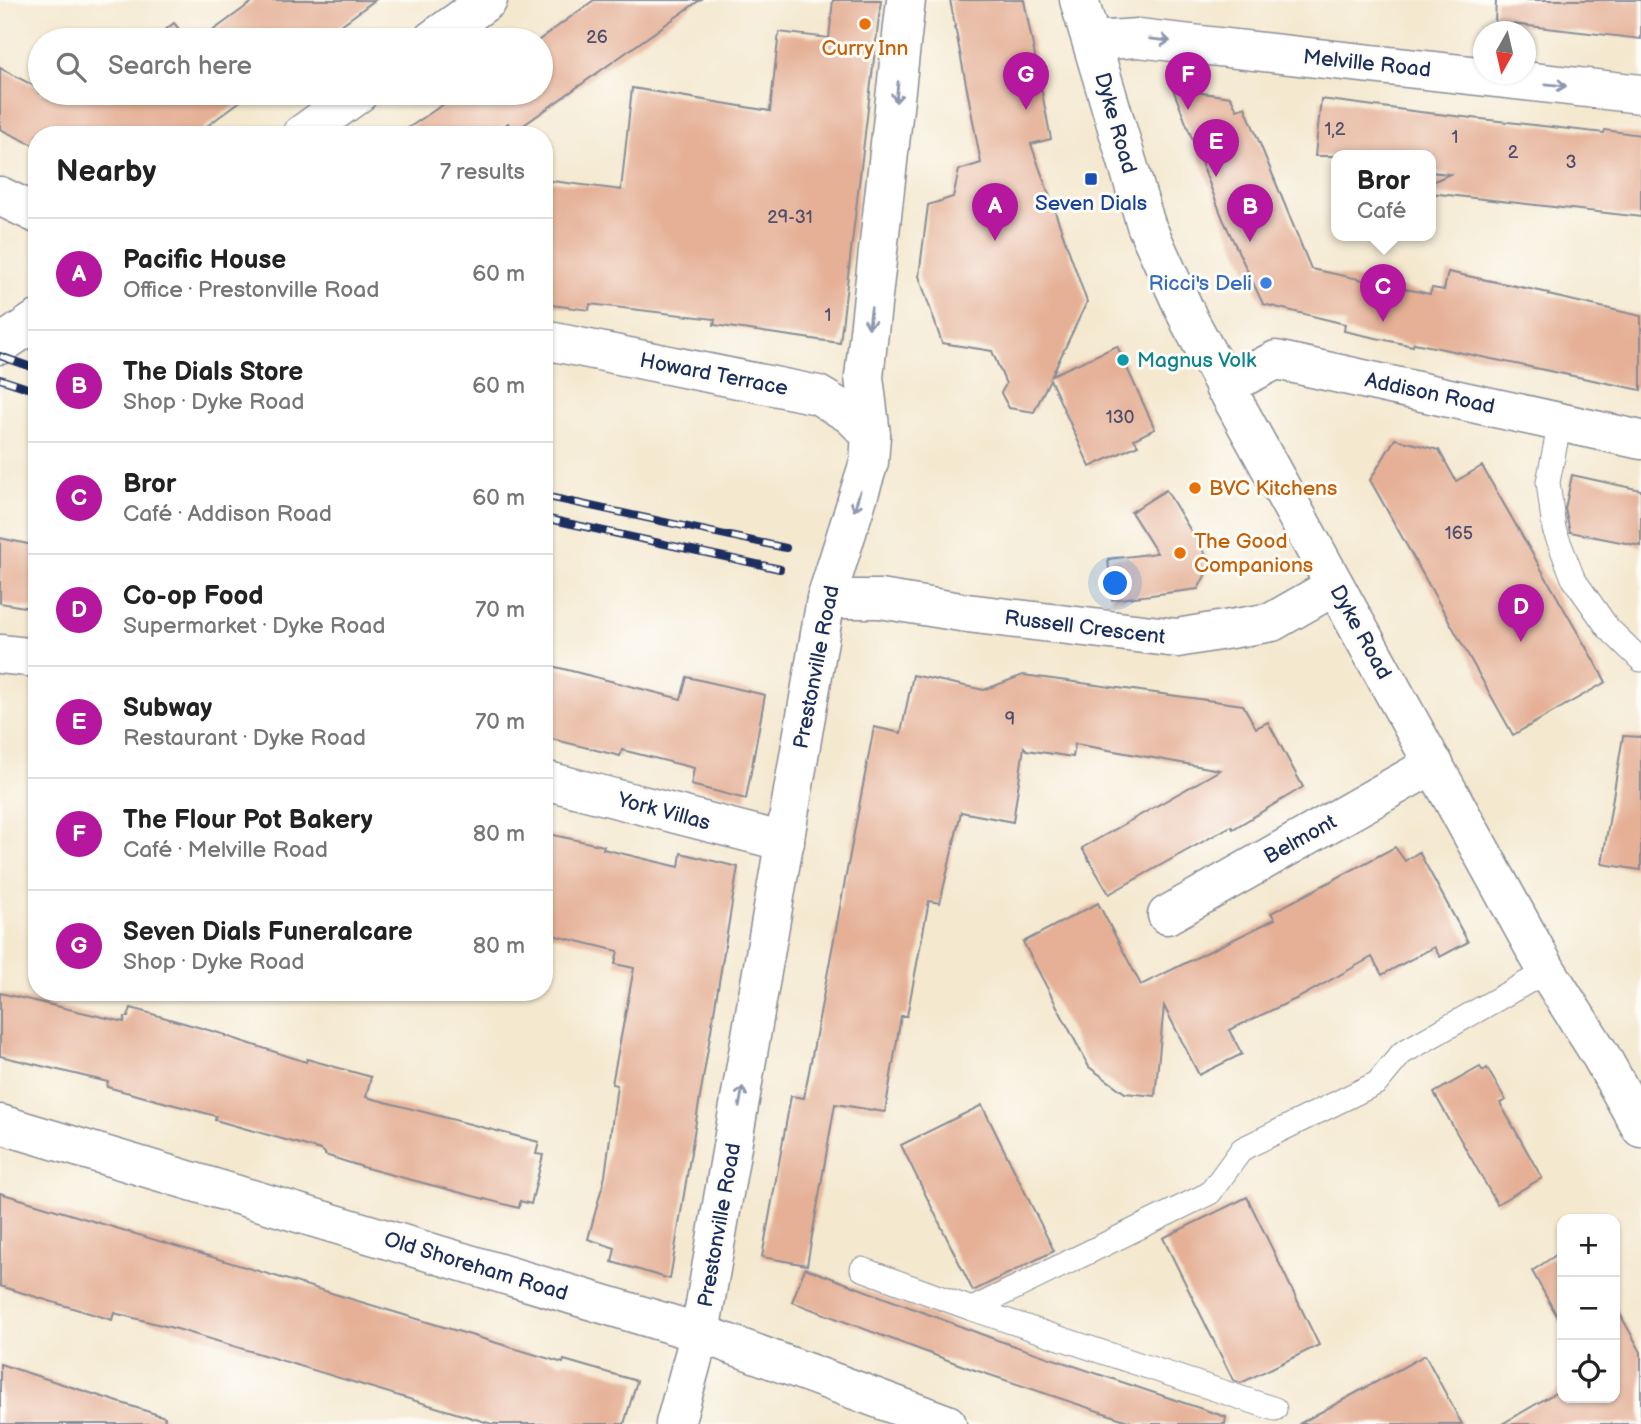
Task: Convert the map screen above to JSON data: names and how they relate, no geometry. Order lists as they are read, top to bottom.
{
  "streets": {
    "street": [
      "Melville Road",
      "Dyke Road",
      "Howard Terrace",
      "Addison Road",
      "Russell Crescent",
      "Prestonville Road",
      "York Villas",
      "Belmont",
      "Old Shoreham Road"
    ]
  },
  "crossings": [
    ["Melville Road", "Dyke Road"],
    ["Dyke Road", "Addison Road"],
    ["Dyke Road", "Russell Crescent"],
    ["Dyke Road", "Belmont"],
    ["Howard Terrace", "Prestonville Road"],
    ["Russell Crescent", "Prestonville Road"],
    ["Prestonville Road", "York Villas"],
    ["Prestonville Road", "Old Shoreham Road"]
  ],
  "one_way": ["Melville Road"],
  "places": {
    "other": [
      "Curry Inn",
      "Ricci's Deli",
      "Magnus Volk",
      "BVC Kitchens",
      "The Good Companions"
    ],
    "transit": ["Seven Dials"]
  },
  "house_numbers": [
    "26",
    "1,2",
    "1",
    "2",
    "3",
    "29-31",
    "1",
    "130",
    "165",
    "9"
  ],
  "north": "bottom",
  "page": {
    "search": "Search here",
    "pins": [
      "F",
      "G",
      "E",
      "A",
      "B",
      "C",
      "D"
    ],
    "heading": ["Nearby", "7 results"],
    "popup": ["Bror", "Café"],
    "list": [
      {
        "mark": "A",
        "name": "Pacific House",
        "note": "Office · Prestonville Road",
        "value": "60 m"
      },
      {
        "mark": "B",
        "name": "The Dials Store",
        "note": "Shop · Dyke Road",
        "value": "60 m"
      },
      {
        "mark": "C",
        "name": "Bror",
        "note": "Café · Addison Road",
        "value": "60 m"
      },
      {
        "mark": "D",
        "name": "Co-op Food",
        "note": "Supermarket · Dyke Road",
        "value": "70 m"
      },
      {
        "mark": "E",
        "name": "Subway",
        "note": "Restaurant · Dyke Road",
        "value": "70 m"
      },
      {
        "mark": "F",
        "name": "The Flour Pot Bakery",
        "note": "Café · Melville Road",
        "value": "80 m"
      },
      {
        "mark": "G",
        "name": "Seven Dials Funeralcare",
        "note": "Shop · Dyke Road",
        "value": "80 m"
      }
    ],
    "map_buttons": ["+", "−"]
  }
}
